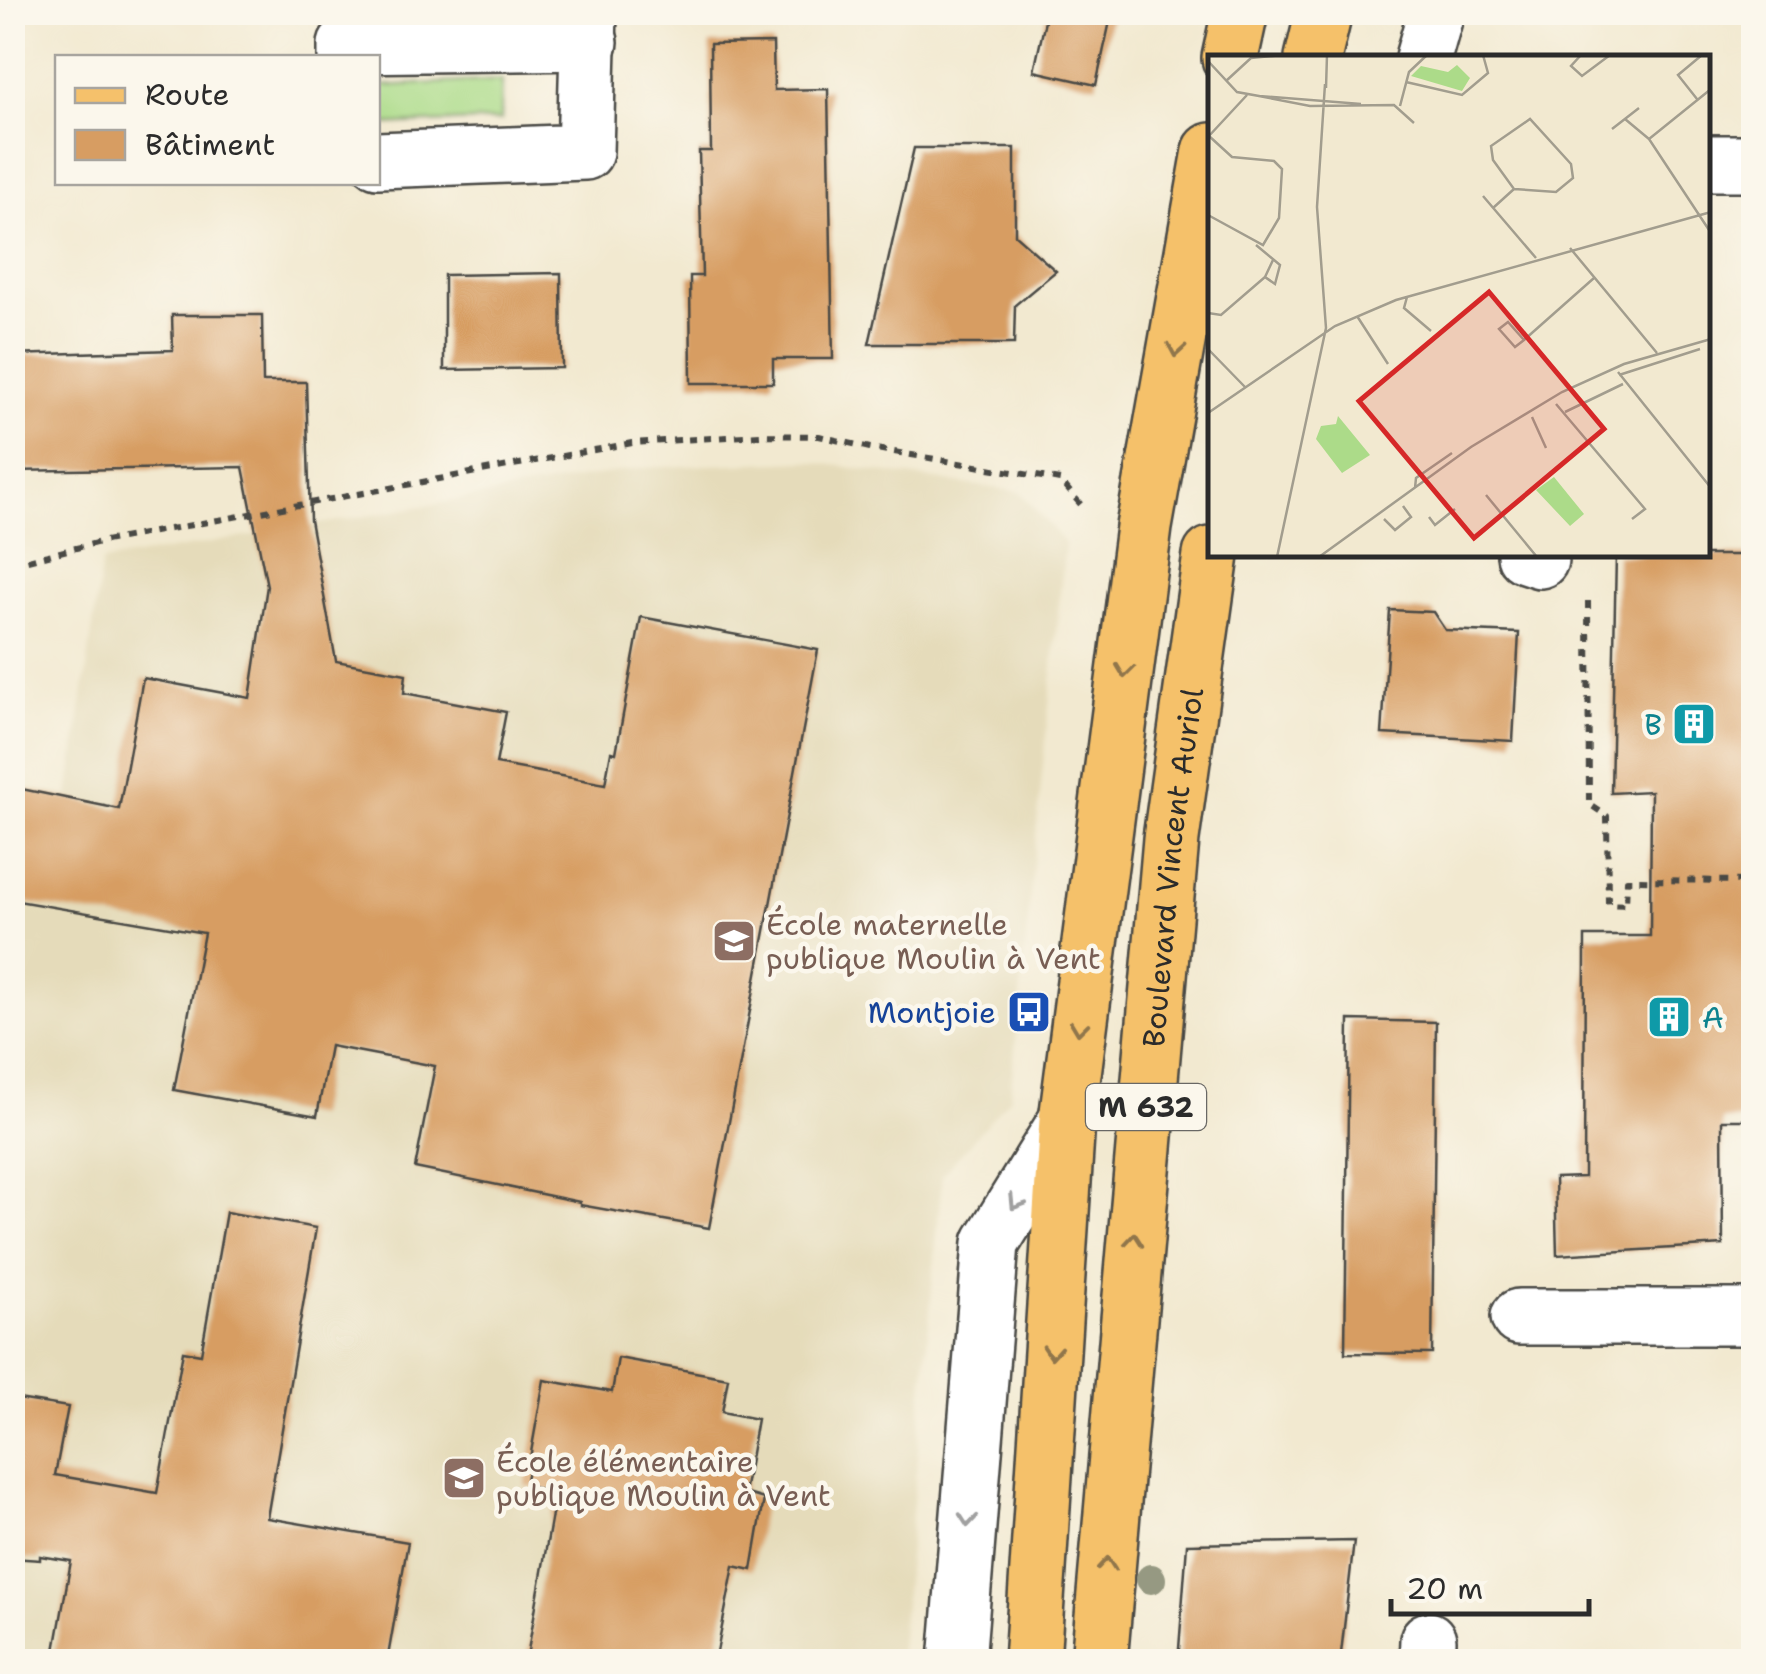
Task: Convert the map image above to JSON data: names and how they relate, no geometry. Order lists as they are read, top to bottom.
{
  "streets": {
    "main road": ["Boulevard Vincent Auriol", "M 632"]
  },
  "places": {
    "building": ["B", "A"],
    "school or university": ["École maternelle publique Moulin à Vent", "École élémentaire publique Moulin à Vent"],
    "bus stop": ["Montjoie"]
  },
  "legend": ["Route", "Bâtiment"],
  "scale_bar": "20 m"
}
